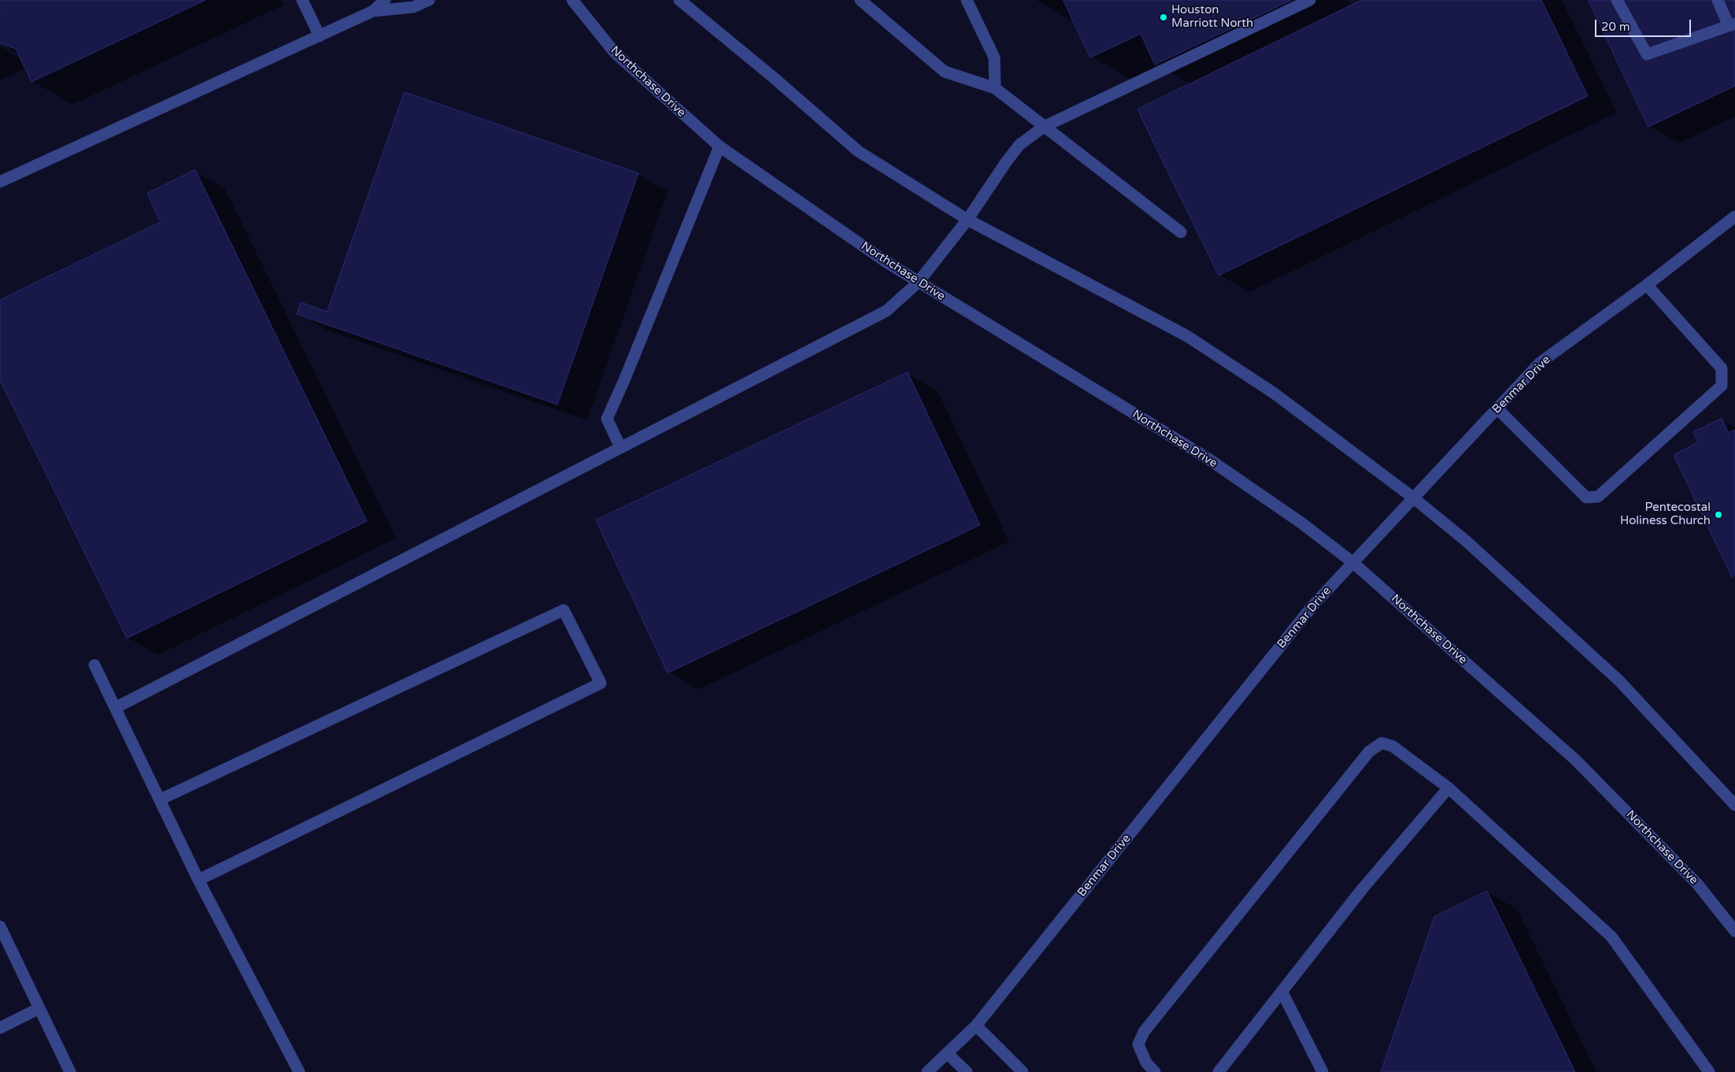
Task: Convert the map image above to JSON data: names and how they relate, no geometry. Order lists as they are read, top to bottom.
{
  "streets": {
    "street": ["Northchase Drive", "Benmar Drive"]
  },
  "crossings": [
    ["Northchase Drive", "Benmar Drive"]
  ],
  "places": ["Houston Marriott North", "Pentecostal Holiness Church"],
  "scale_bar": "20 m"
}
